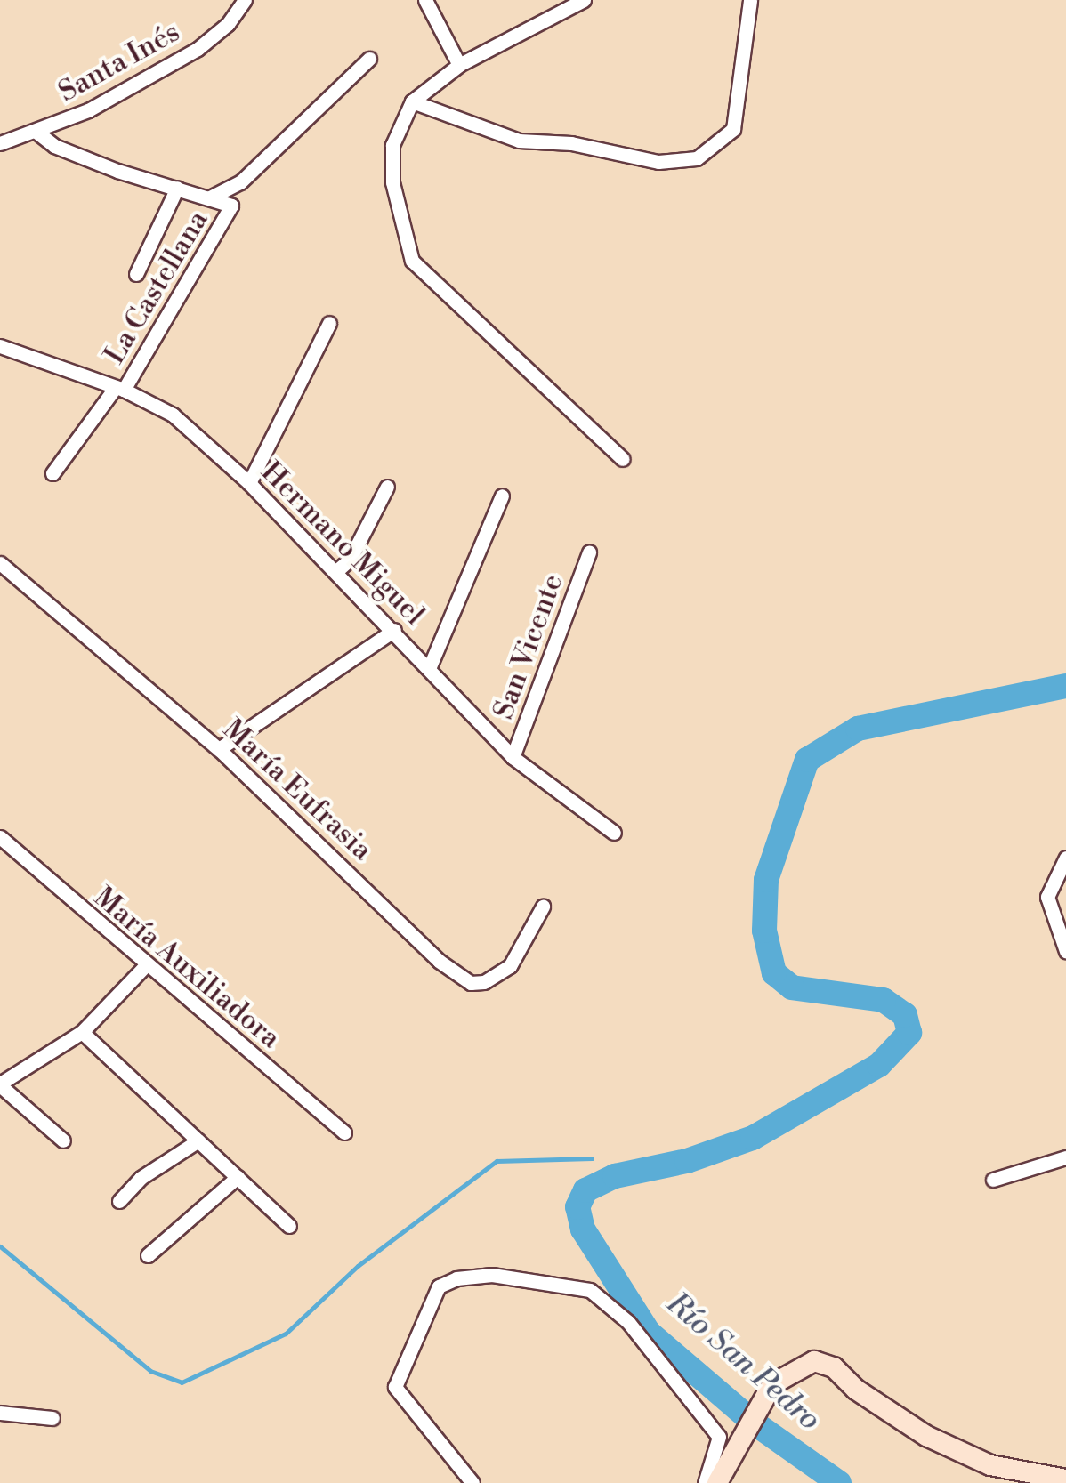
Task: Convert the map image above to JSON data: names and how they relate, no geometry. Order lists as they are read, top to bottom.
{
  "streets": {
    "street": [
      "Santa Inés",
      "La Castellana",
      "Hermano Miguel",
      "San Vicente",
      "María Eufrasia",
      "María Auxiliadora"
    ]
  },
  "crossings": [
    ["Santa Inés", "La Castellana"],
    ["La Castellana", "Hermano Miguel"],
    ["Hermano Miguel", "San Vicente"]
  ],
  "water": ["Río San Pedro"]
}
